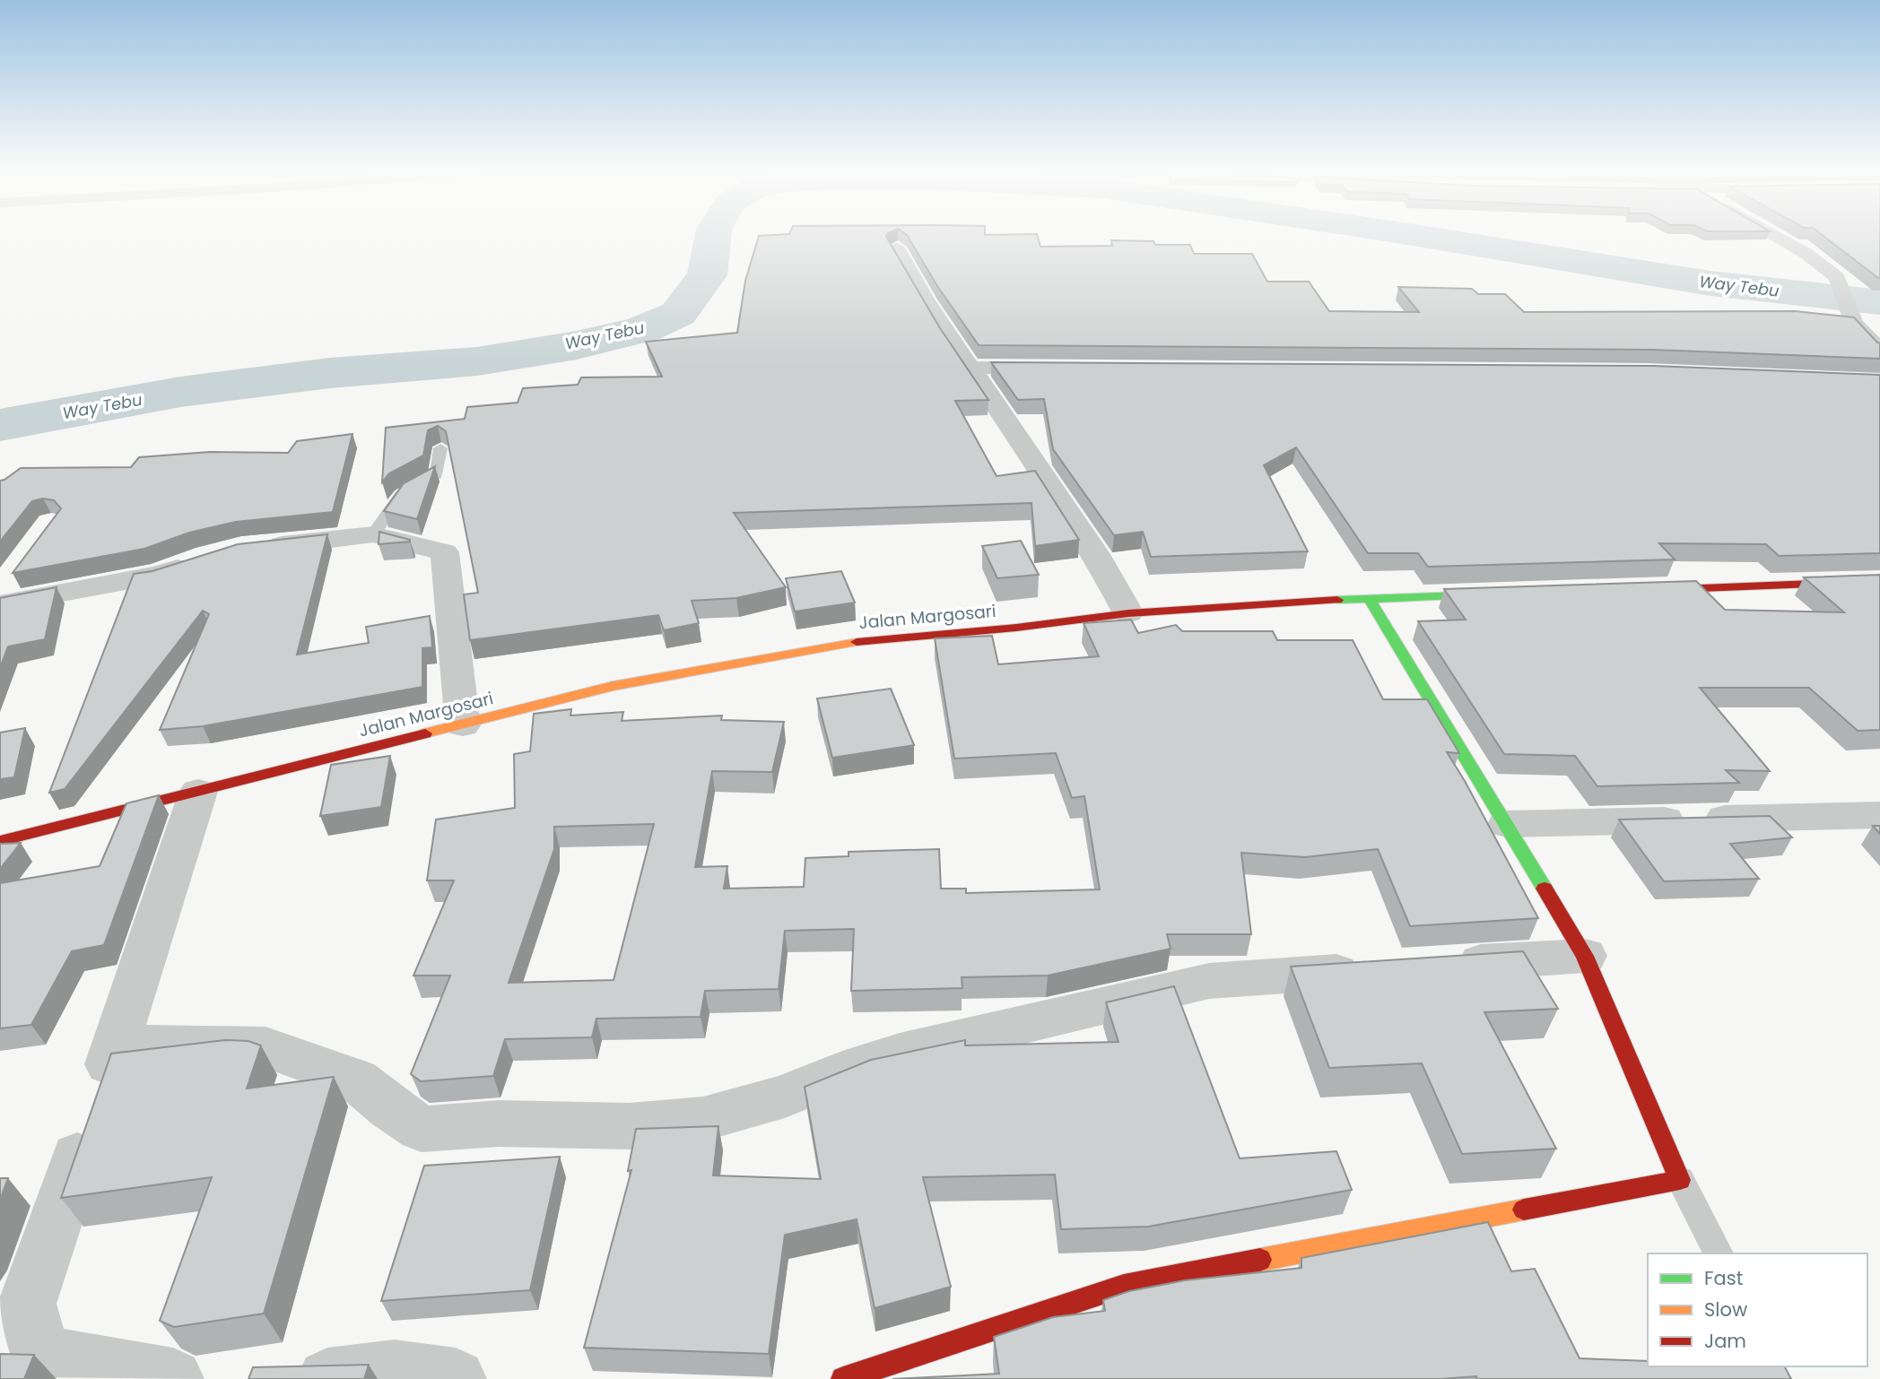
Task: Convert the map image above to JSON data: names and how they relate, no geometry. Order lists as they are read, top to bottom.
{
  "streets": {
    "street": ["Jalan Margosari"]
  },
  "water": ["Way Tebu"],
  "legend": ["Fast", "Slow", "Jam"]
}
